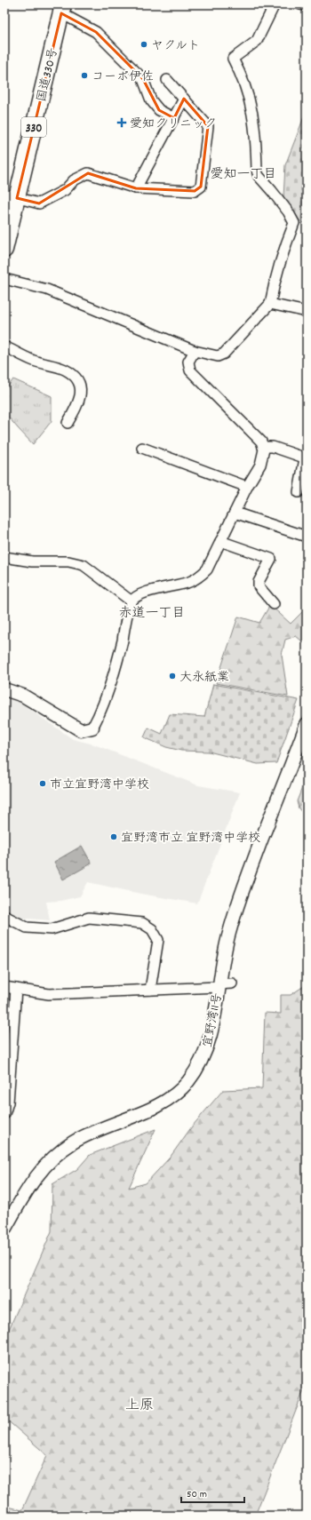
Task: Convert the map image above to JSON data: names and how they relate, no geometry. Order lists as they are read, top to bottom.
{
  "streets": {
    "highway": ["国道330号", "330"],
    "street": ["宜野湾11号"]
  },
  "districts": ["愛知一丁目", "赤道一丁目", "上原"],
  "places": {
    "other": [
      "ヤクルト",
      "コーポ伊佐",
      "大永紙業",
      "市立宜野湾中学校",
      "宜野湾市立 宜野湾中学校"
    ],
    "health": ["愛知クリニック"]
  },
  "scale_bar": "50 m"
}
